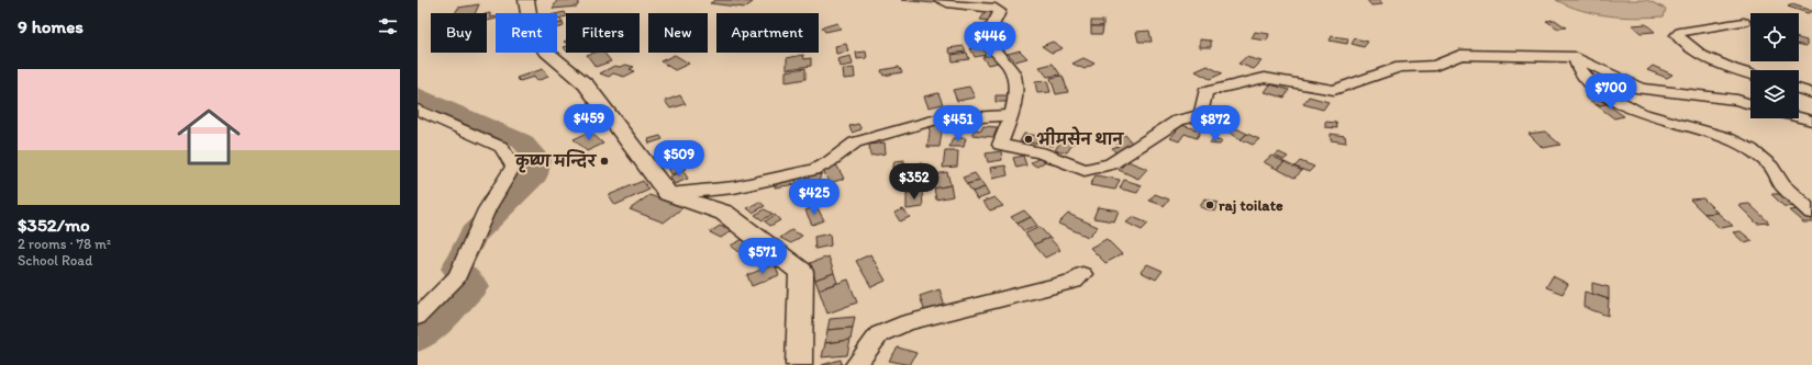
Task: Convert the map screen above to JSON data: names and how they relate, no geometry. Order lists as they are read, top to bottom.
{
  "places": ["भीमसेन थान", "कृष्ण मन्दिर", "raj toilate"],
  "page": {
    "heading": "9 homes",
    "chip": [
      "Buy",
      "Rent",
      "Filters",
      "New",
      "Apartment"
    ],
    "price": [
      "$446",
      "$700",
      "$459",
      "$451",
      "$872",
      "$509",
      "$352",
      "$425",
      "$571"
    ],
    "list": [
      {
        "name": "$352/mo",
        "note": "2 rooms · 78 m² · School Road"
      }
    ]
  }
}
